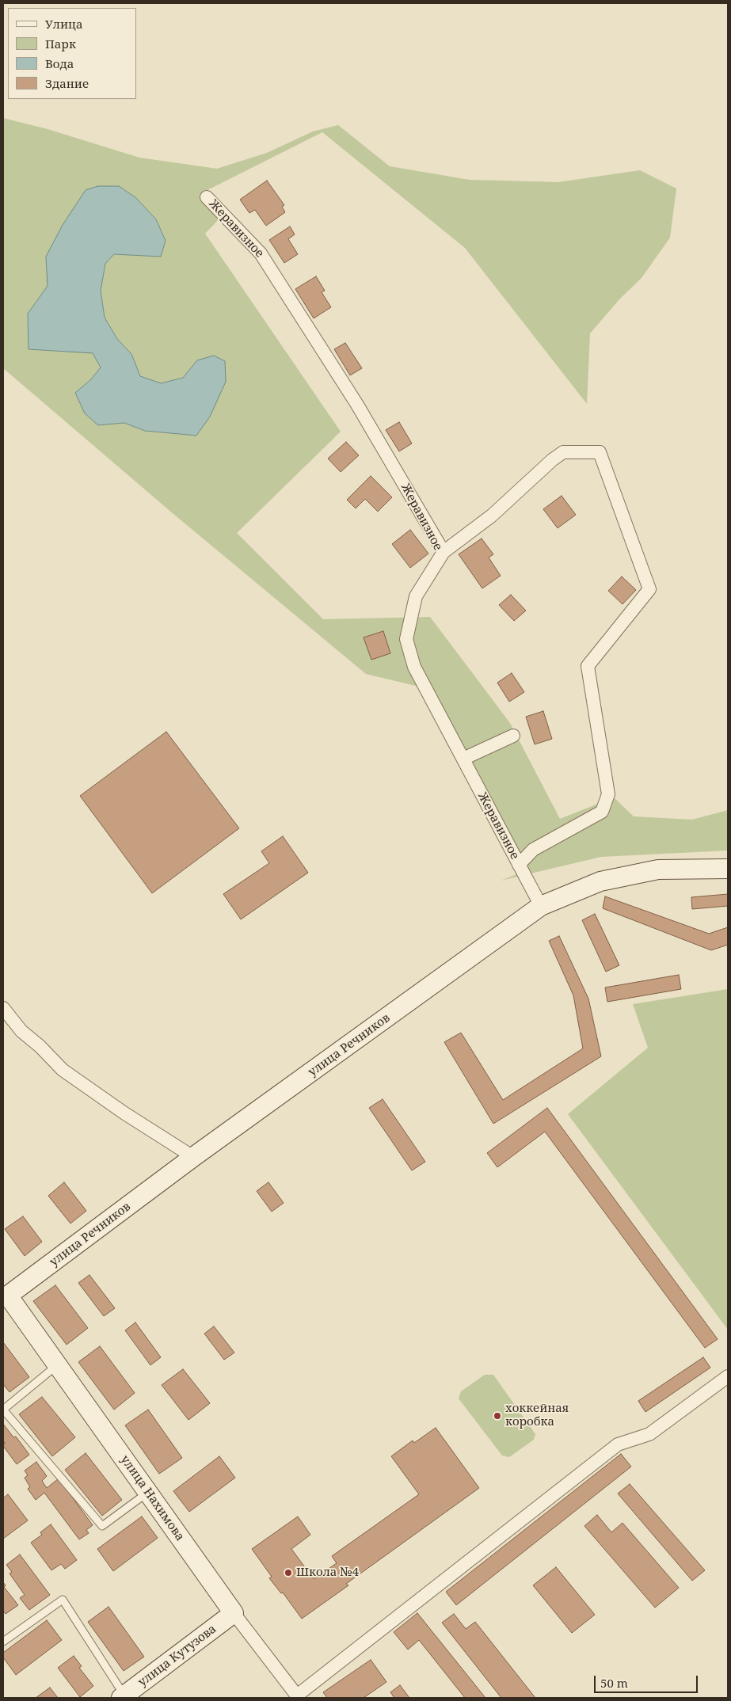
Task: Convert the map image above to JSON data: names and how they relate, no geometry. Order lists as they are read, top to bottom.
{
  "streets": {
    "street": [
      "Жеравизное",
      "улица Речников",
      "улица Нахимова",
      "улица Кутузова"
    ]
  },
  "crossings": [
    ["Жеравизное", "улица Речников"],
    ["улица Речников", "улица Нахимова"],
    ["улица Нахимова", "улица Кутузова"]
  ],
  "places": ["хоккейная коробка", "Школа №4"],
  "legend": [
    "Улица",
    "Парк",
    "Вода",
    "Здание"
  ],
  "scale_bar": "50 m"
}
